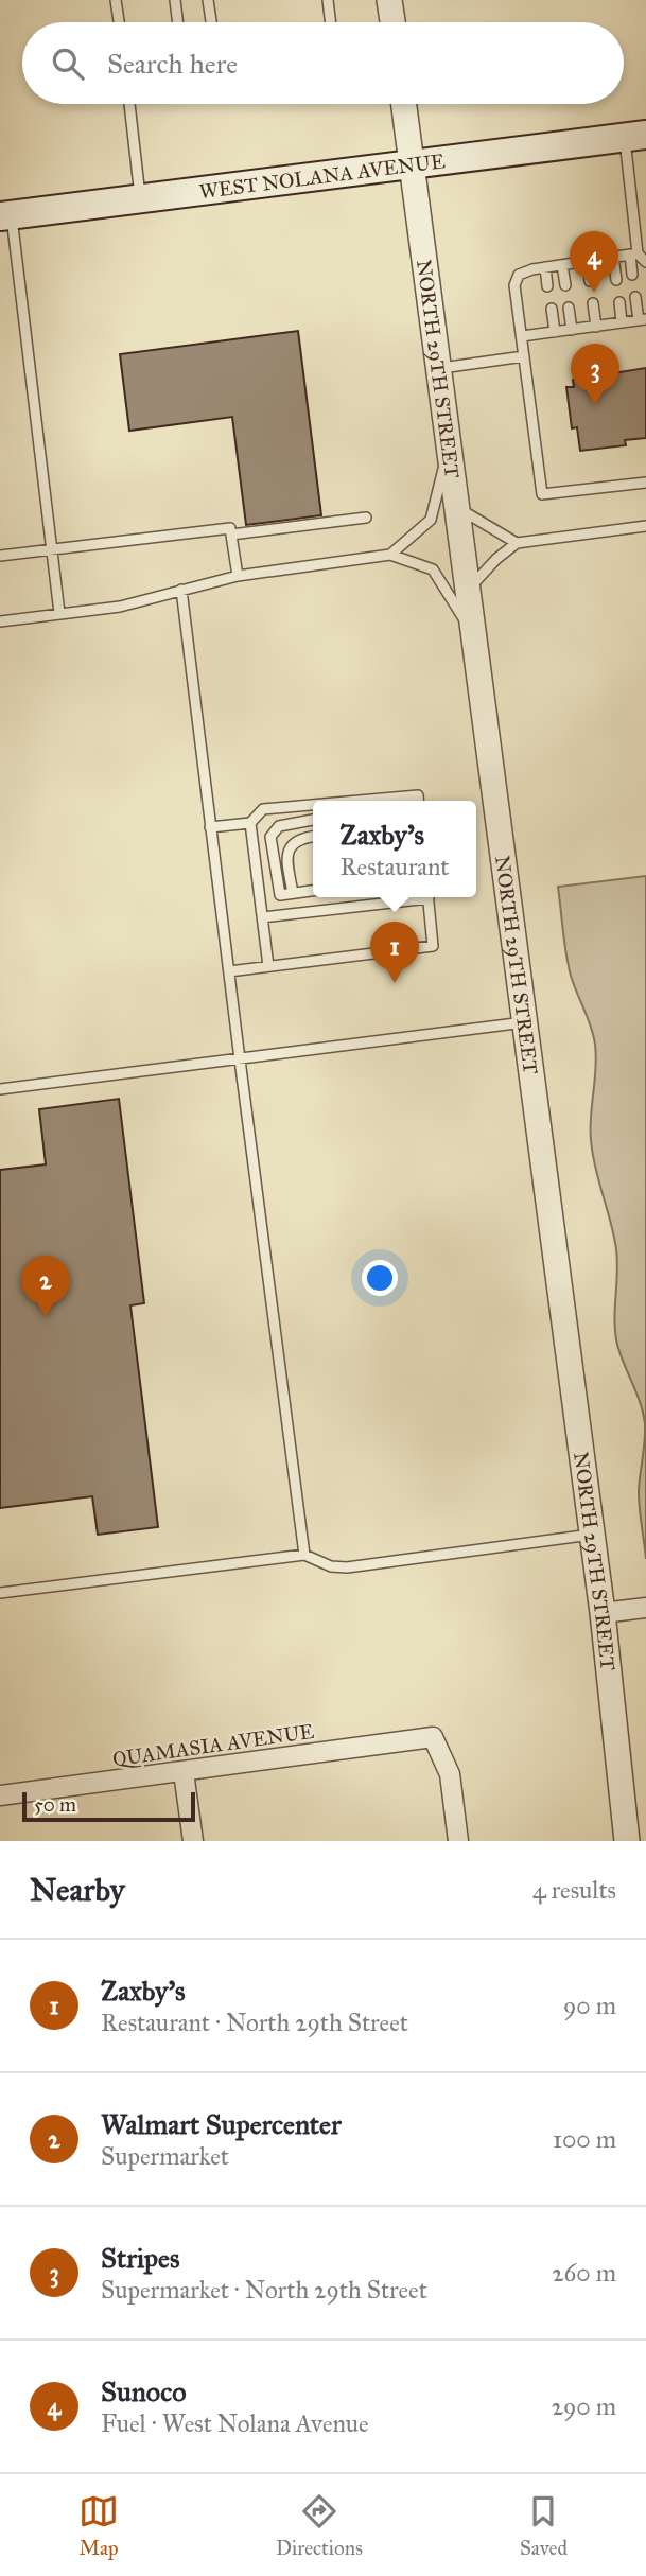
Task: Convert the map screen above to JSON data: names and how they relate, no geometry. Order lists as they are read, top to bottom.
{
  "streets": {
    "main road": ["WEST NOLANA AVENUE"],
    "street": ["NORTH 29TH STREET", "QUAMASIA AVENUE"]
  },
  "crossings": [
    ["WEST NOLANA AVENUE", "NORTH 29TH STREET"]
  ],
  "scale_bar": "50 m",
  "page": {
    "search": "Search here",
    "pins": [
      "4",
      "3",
      "1",
      "2"
    ],
    "popup": ["Zaxby's", "Restaurant"],
    "scale": "50 m",
    "heading": ["Nearby", "4 results"],
    "list": [
      {
        "mark": "1",
        "name": "Zaxby's",
        "note": "Restaurant · North 29th Street",
        "value": "90 m"
      },
      {
        "mark": "2",
        "name": "Walmart Supercenter",
        "note": "Supermarket",
        "value": "100 m"
      },
      {
        "mark": "3",
        "name": "Stripes",
        "note": "Supermarket · North 29th Street",
        "value": "260 m"
      },
      {
        "mark": "4",
        "name": "Sunoco",
        "note": "Fuel · West Nolana Avenue",
        "value": "290 m"
      }
    ],
    "nav": ["Map", "Directions", "Saved"]
  }
}
